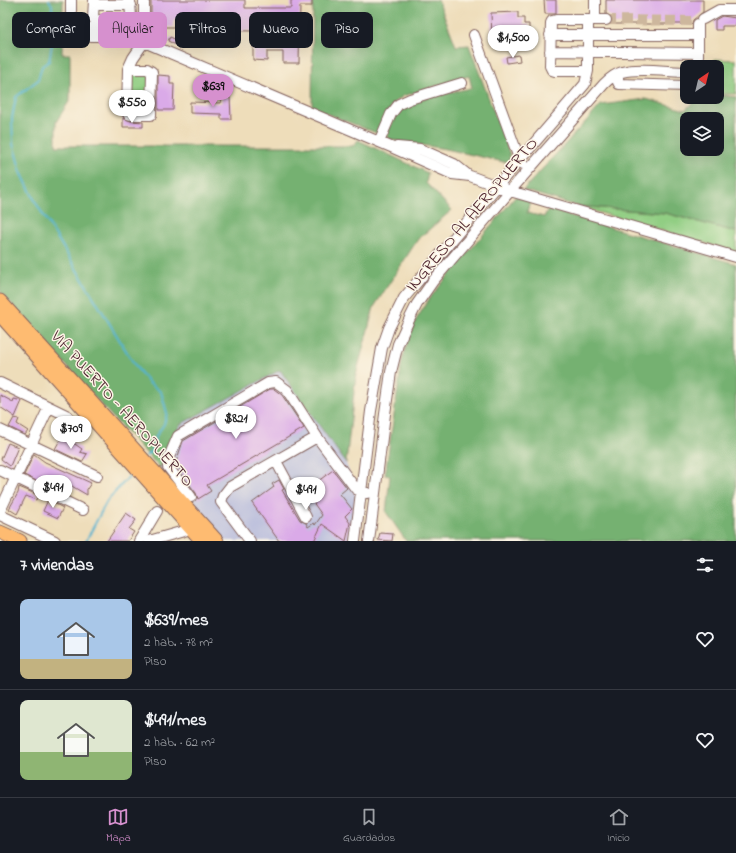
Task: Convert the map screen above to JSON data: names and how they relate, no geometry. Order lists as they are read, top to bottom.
{
  "streets": {
    "main road": ["VIA PUERTO - AEROPUERTO"],
    "street": ["INGRESO AL AEROPUERTO"]
  },
  "north": "top right",
  "page": {
    "chip": [
      "Comprar",
      "Alquilar",
      "Filtros",
      "Nuevo",
      "Piso"
    ],
    "price": [
      "$1,500",
      "$639",
      "$550",
      "$821",
      "$709",
      "$491",
      "$491"
    ],
    "heading": "7 viviendas",
    "list": [
      {
        "name": "$639/mes",
        "note": "2 hab. · 78 m² · Piso"
      },
      {
        "name": "$491/mes",
        "note": "2 hab. · 62 m² · Piso"
      }
    ],
    "tabs": ["Mapa", "Guardados", "Inicio"]
  }
}
